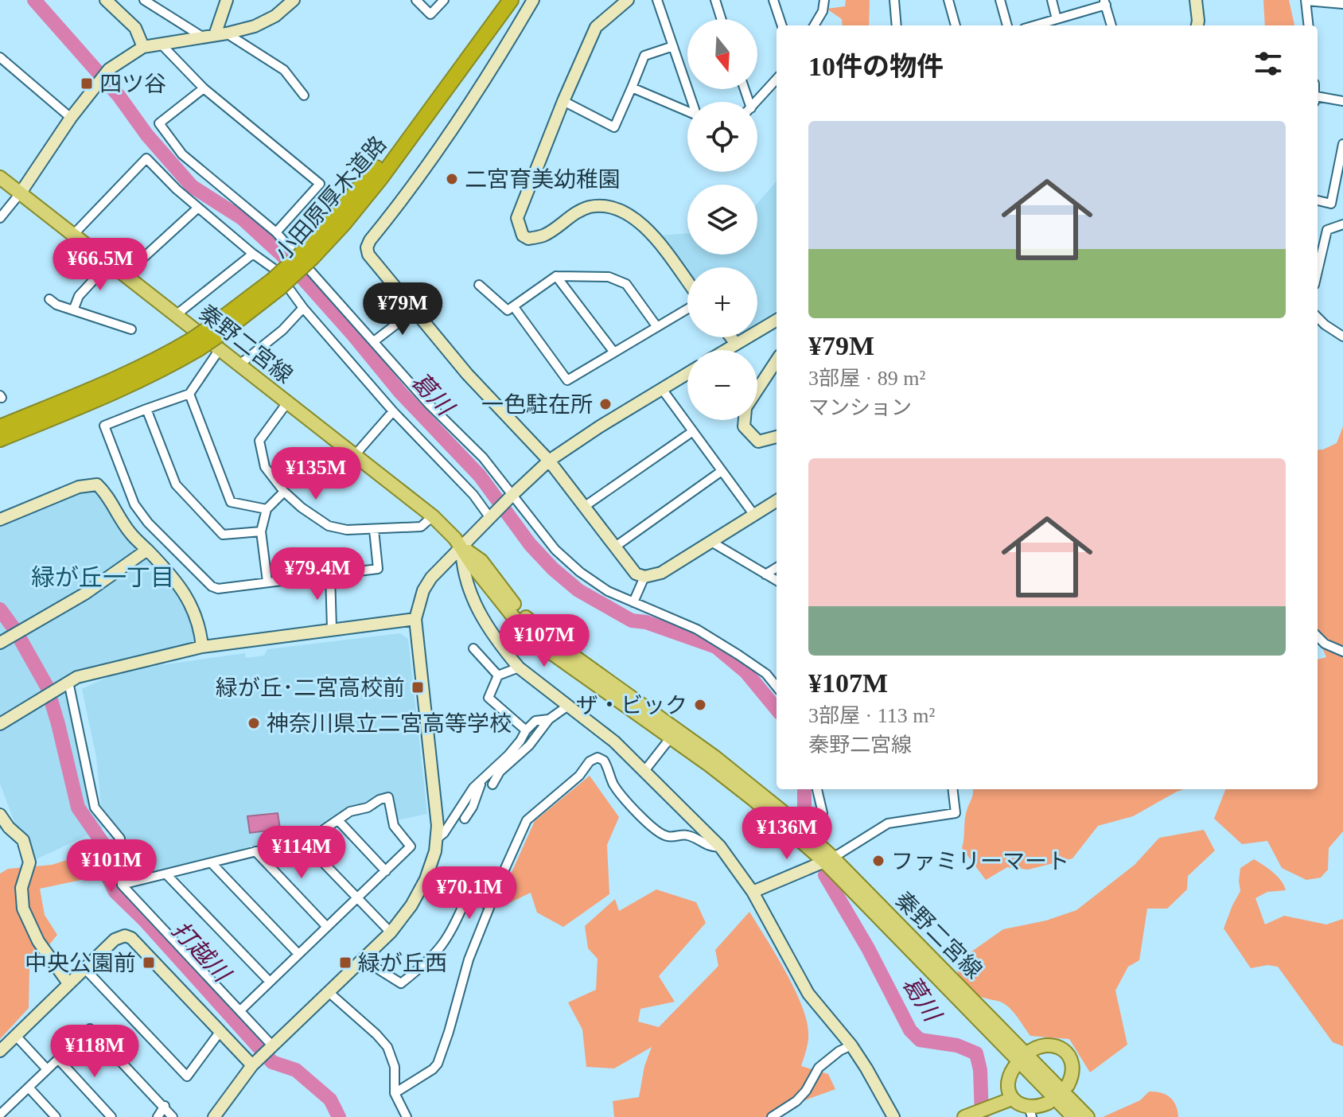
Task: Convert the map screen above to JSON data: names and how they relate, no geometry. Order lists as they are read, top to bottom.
{
  "streets": {
    "highway": ["小田原厚木道路"],
    "main road": ["秦野二宮線"]
  },
  "crossings": [
    ["小田原厚木道路", "秦野二宮線"]
  ],
  "districts": ["緑が丘一丁目"],
  "water": ["葛川", "打越川"],
  "places": {
    "transit": [
      "四ツ谷",
      "緑が丘･二宮高校前",
      "中央公園前",
      "緑が丘西"
    ],
    "other": [
      "二宮育美幼稚園",
      "一色駐在所",
      "ザ・ビック",
      "神奈川県立二宮高等学校",
      "ファミリーマート"
    ]
  },
  "north": "bottom",
  "page": {
    "map_buttons": ["+", "−"],
    "heading": "10件の物件",
    "list": [
      {
        "name": "¥79M",
        "note": "3部屋 · 89 m² · マンション"
      },
      {
        "name": "¥107M",
        "note": "3部屋 · 113 m² · 秦野二宮線"
      }
    ],
    "price": [
      "¥66.5M",
      "¥79M",
      "¥135M",
      "¥79.4M",
      "¥107M",
      "¥136M",
      "¥114M",
      "¥101M",
      "¥70.1M",
      "¥118M"
    ]
  }
}
